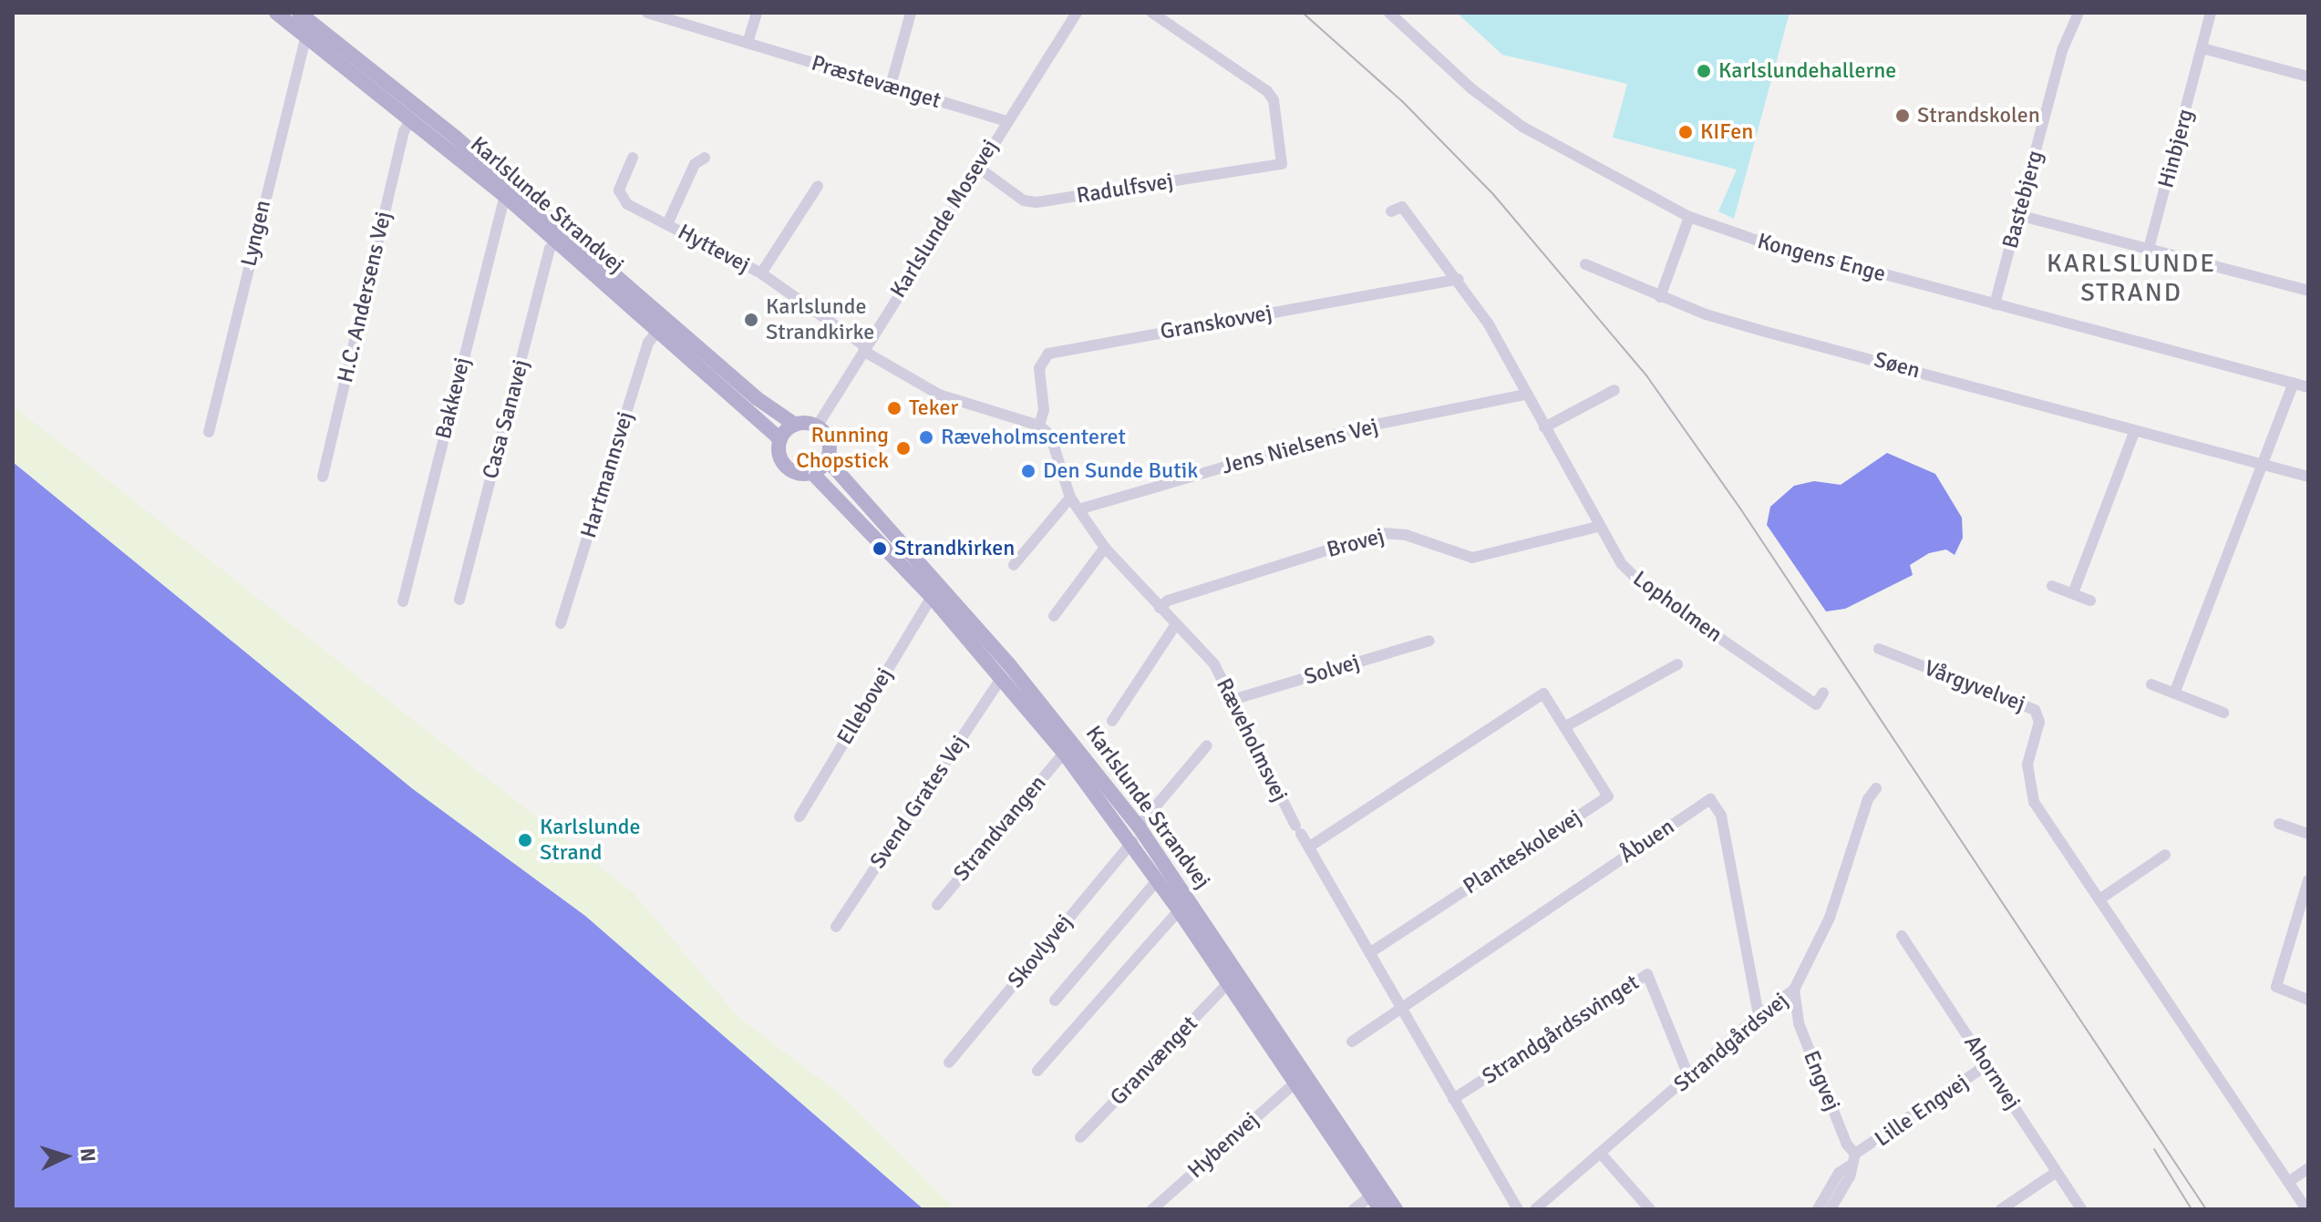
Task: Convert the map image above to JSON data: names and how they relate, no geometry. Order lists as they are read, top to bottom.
{
  "streets": {
    "main road": ["Karlslunde Strandvej"],
    "street": [
      "Præstevænget",
      "Hinbjerg",
      "Radulfsvej",
      "Bastebjerg",
      "Karlslunde Mosevej",
      "Lyngen",
      "Hyttevej",
      "Kongens Enge",
      "H.C. Andersens Vej",
      "Granskovvej",
      "Søen",
      "Bakkevej",
      "Casa Sanavej",
      "Jens Nielsens Vej",
      "Hartmannsvej",
      "Brovej",
      "Lopholmen",
      "Solvej",
      "Vårgyvelvej",
      "Ellebovej",
      "Ræveholmsvej",
      "Svend Grates Vej",
      "Strandvangen",
      "Åbuen",
      "Planteskolevej",
      "Skovlyvej",
      "Strandgårdssvinget",
      "Strandgårdsvej",
      "Granvænget",
      "Ahornvej",
      "Engvej",
      "Lille Engvej",
      "Hybenvej"
    ]
  },
  "crossings": [
    ["Præstevænget", "Karlslunde Mosevej"],
    ["Radulfsvej", "Karlslunde Mosevej"],
    ["Bastebjerg", "Kongens Enge"],
    ["Karlslunde Strandvej", "Karlslunde Mosevej"],
    ["Karlslunde Strandvej", "Lyngen"],
    ["Karlslunde Strandvej", "H.C. Andersens Vej"],
    ["Karlslunde Strandvej", "Bakkevej"],
    ["Karlslunde Strandvej", "Casa Sanavej"],
    ["Karlslunde Strandvej", "Hartmannsvej"],
    ["Karlslunde Strandvej", "Ellebovej"],
    ["Karlslunde Strandvej", "Svend Grates Vej"],
    ["Karlslunde Strandvej", "Strandvangen"],
    ["Karlslunde Strandvej", "Skovlyvej"],
    ["Karlslunde Strandvej", "Granvænget"],
    ["Karlslunde Strandvej", "Hybenvej"],
    ["Karlslunde Mosevej", "Hyttevej"],
    ["Granskovvej", "Lopholmen"],
    ["Granskovvej", "Ræveholmsvej"],
    ["Jens Nielsens Vej", "Lopholmen"],
    ["Jens Nielsens Vej", "Ræveholmsvej"],
    ["Brovej", "Lopholmen"],
    ["Brovej", "Ræveholmsvej"],
    ["Solvej", "Ræveholmsvej"],
    ["Ræveholmsvej", "Åbuen"],
    ["Ræveholmsvej", "Planteskolevej"],
    ["Ræveholmsvej", "Strandgårdssvinget"],
    ["Åbuen", "Strandgårdsvej"],
    ["Strandgårdssvinget", "Strandgårdsvej"],
    ["Strandgårdsvej", "Engvej"],
    ["Ahornvej", "Lille Engvej"],
    ["Engvej", "Lille Engvej"]
  ],
  "districts": ["KARLSLUNDE STRAND"],
  "places": [
    "Karlslundehallerne",
    "Strandskolen",
    "KIFen",
    "Karlslunde Strandkirke",
    "Teker",
    "Ræveholmscenteret",
    "Running Chopstick",
    "Den Sunde Butik",
    "Strandkirken",
    "Karlslunde Strand"
  ],
  "north": "right"
}
